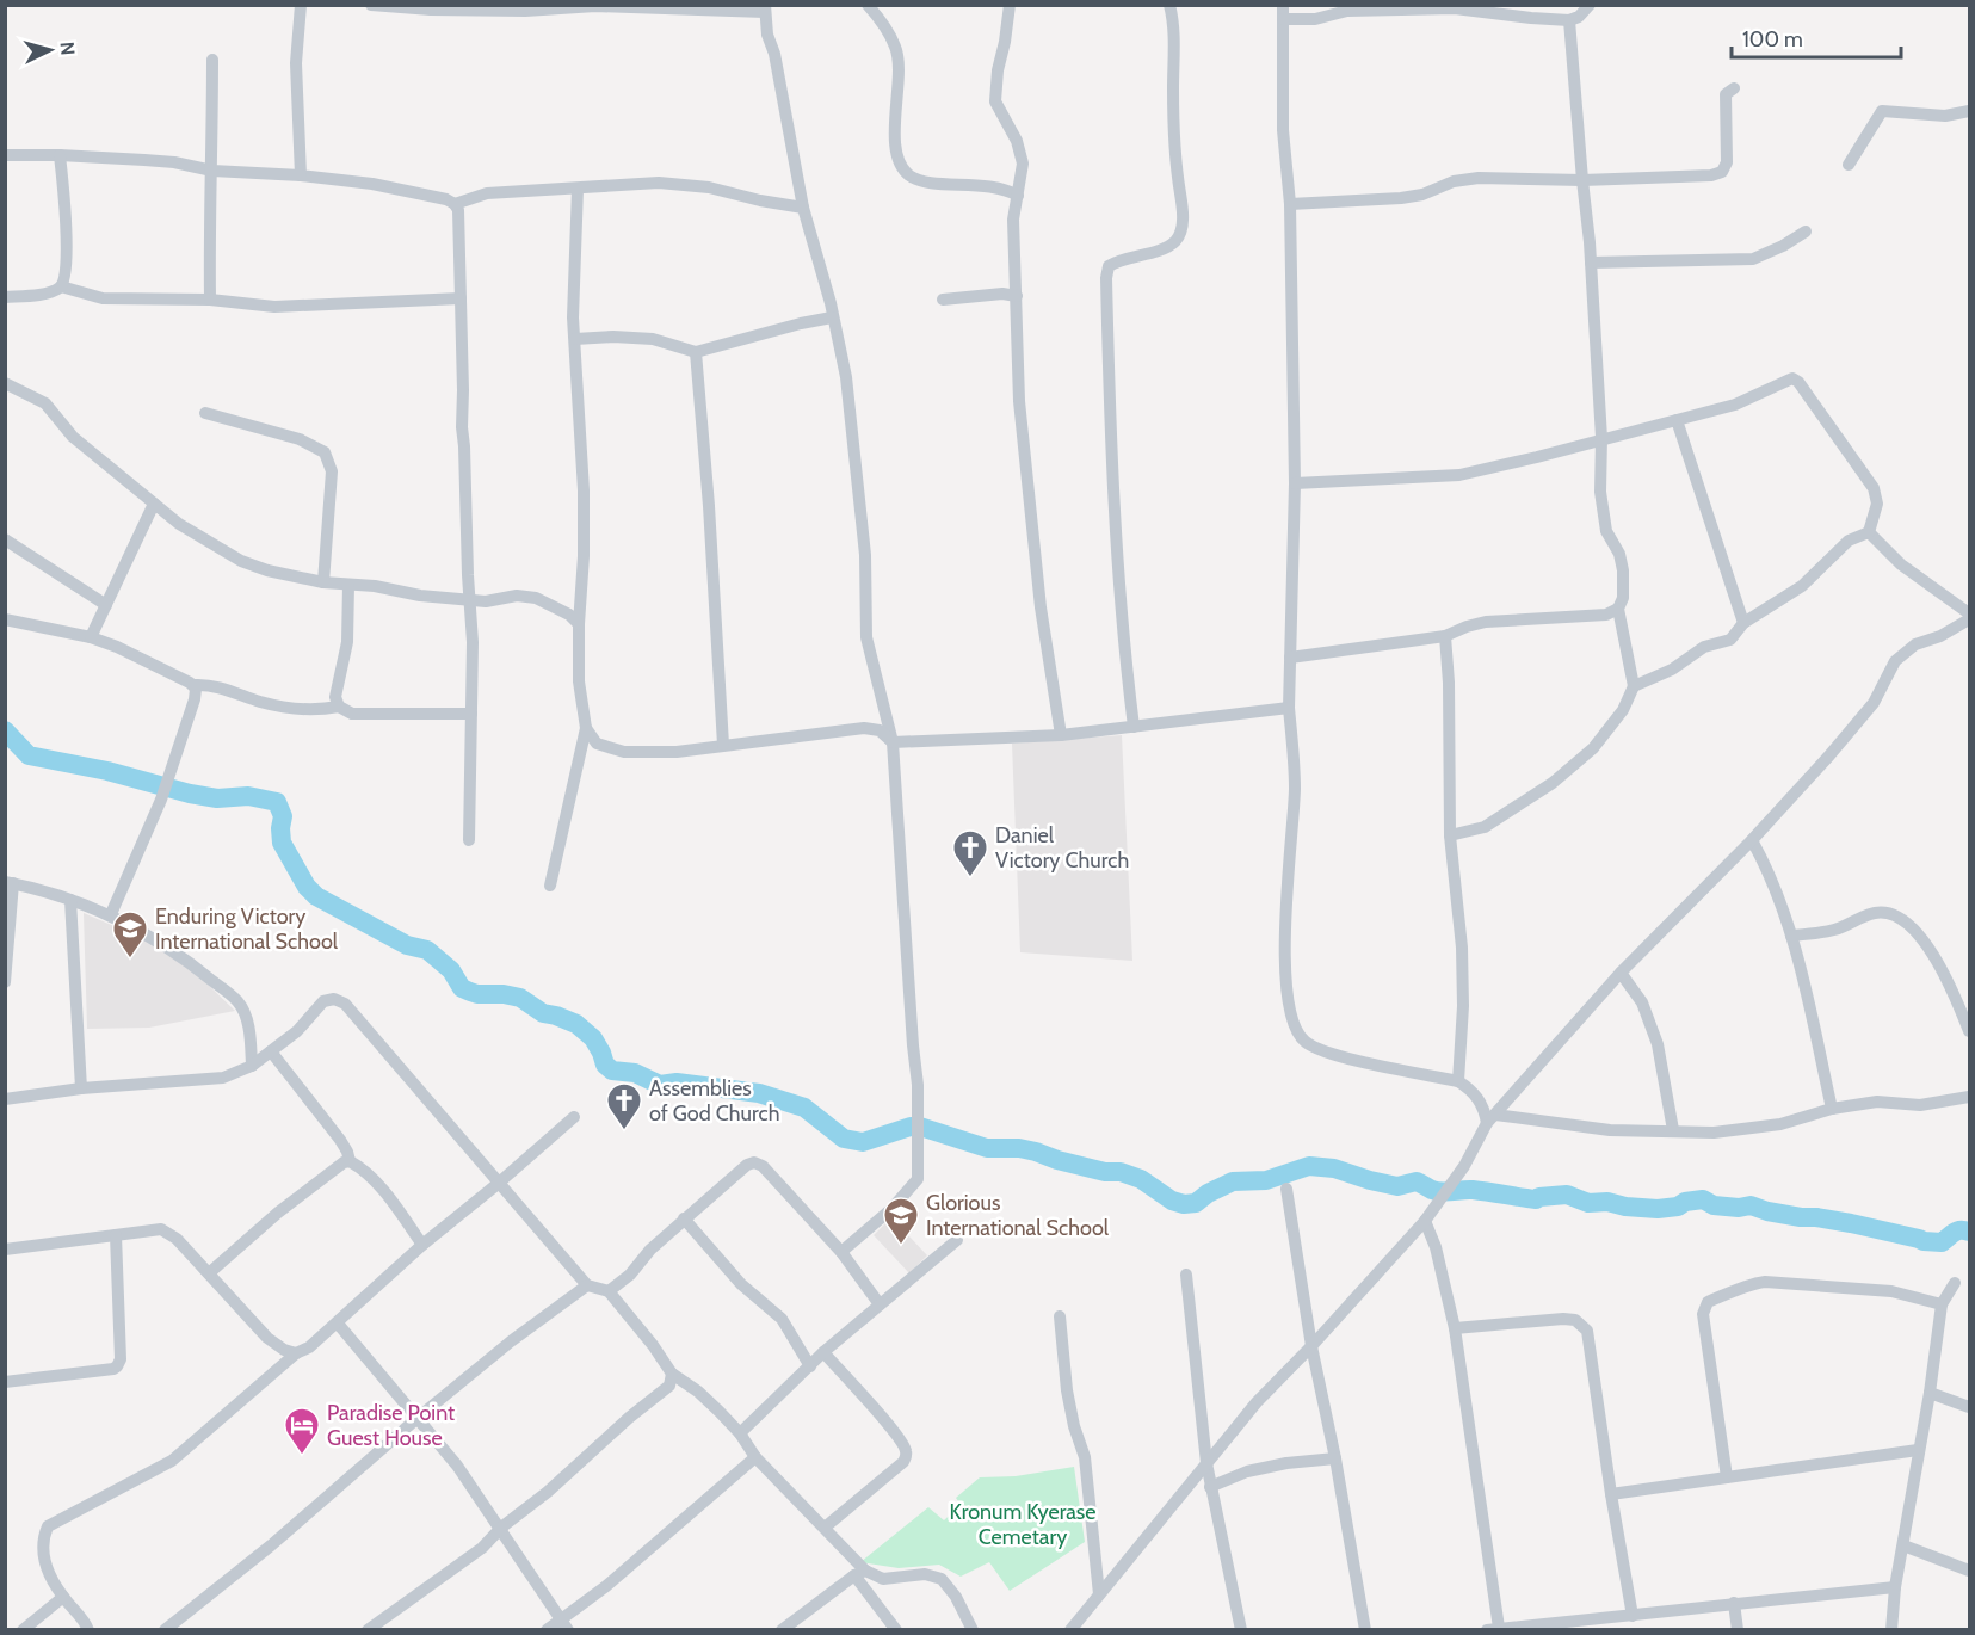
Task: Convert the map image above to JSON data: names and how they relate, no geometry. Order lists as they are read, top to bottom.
{
  "parks": ["Kronum Kyerase Cemetary"],
  "places": {
    "church": ["Daniel Victory Church", "Assemblies of God Church"],
    "school or university": ["Enduring Victory International School", "Glorious International School"],
    "hotel": ["Paradise Point Guest House"]
  },
  "scale_bar": "100 m",
  "north": "right"
}
